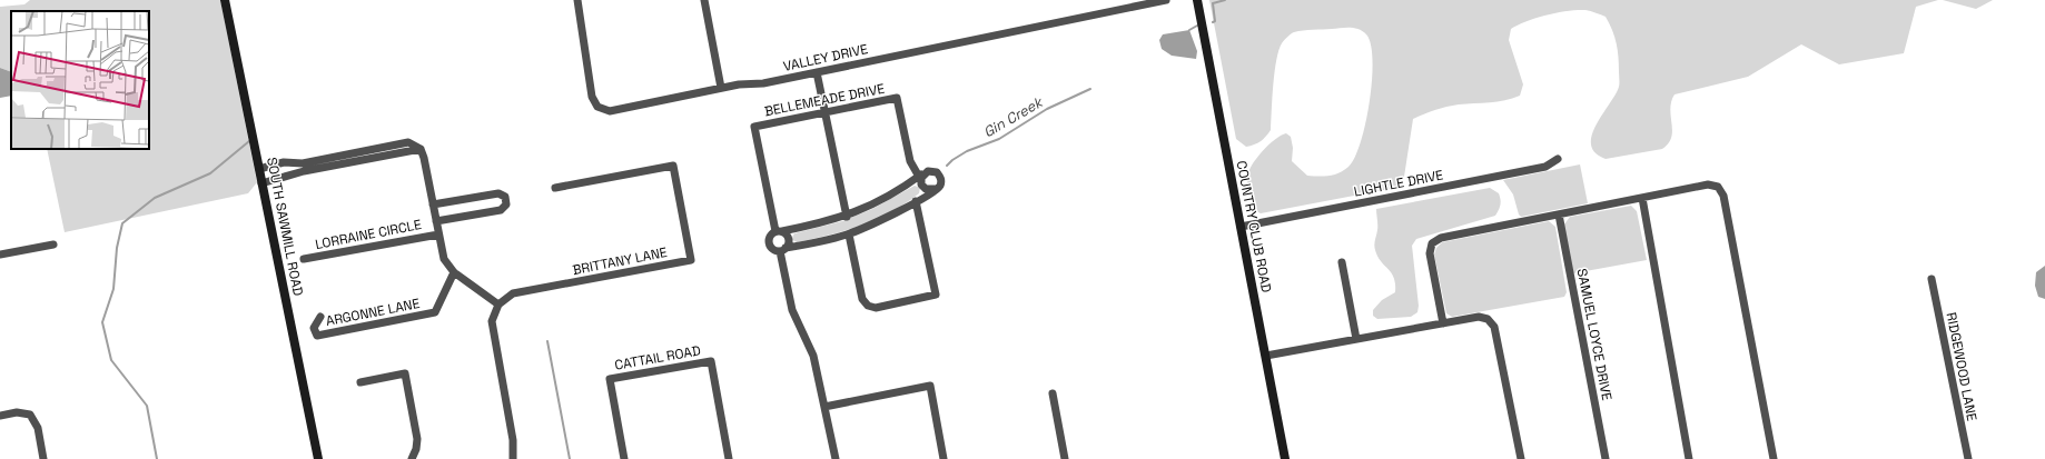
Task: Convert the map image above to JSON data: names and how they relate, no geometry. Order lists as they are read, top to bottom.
{
  "streets": {
    "street": [
      "VALLEY DRIVE",
      "BELLEMEADE DRIVE",
      "LIGHTLE DRIVE",
      "SOUTH SAWMILL ROAD",
      "COUNTRY CLUB ROAD",
      "LORRAINE CIRCLE",
      "BRITTANY LANE",
      "ARGONNE LANE",
      "SAMUEL LOYCE DRIVE",
      "CATTAIL ROAD",
      "RIDGEWOOD LANE"
    ]
  },
  "crossings": [
    ["LIGHTLE DRIVE", "COUNTRY CLUB ROAD"]
  ],
  "water": ["Gin Creek"]
}
